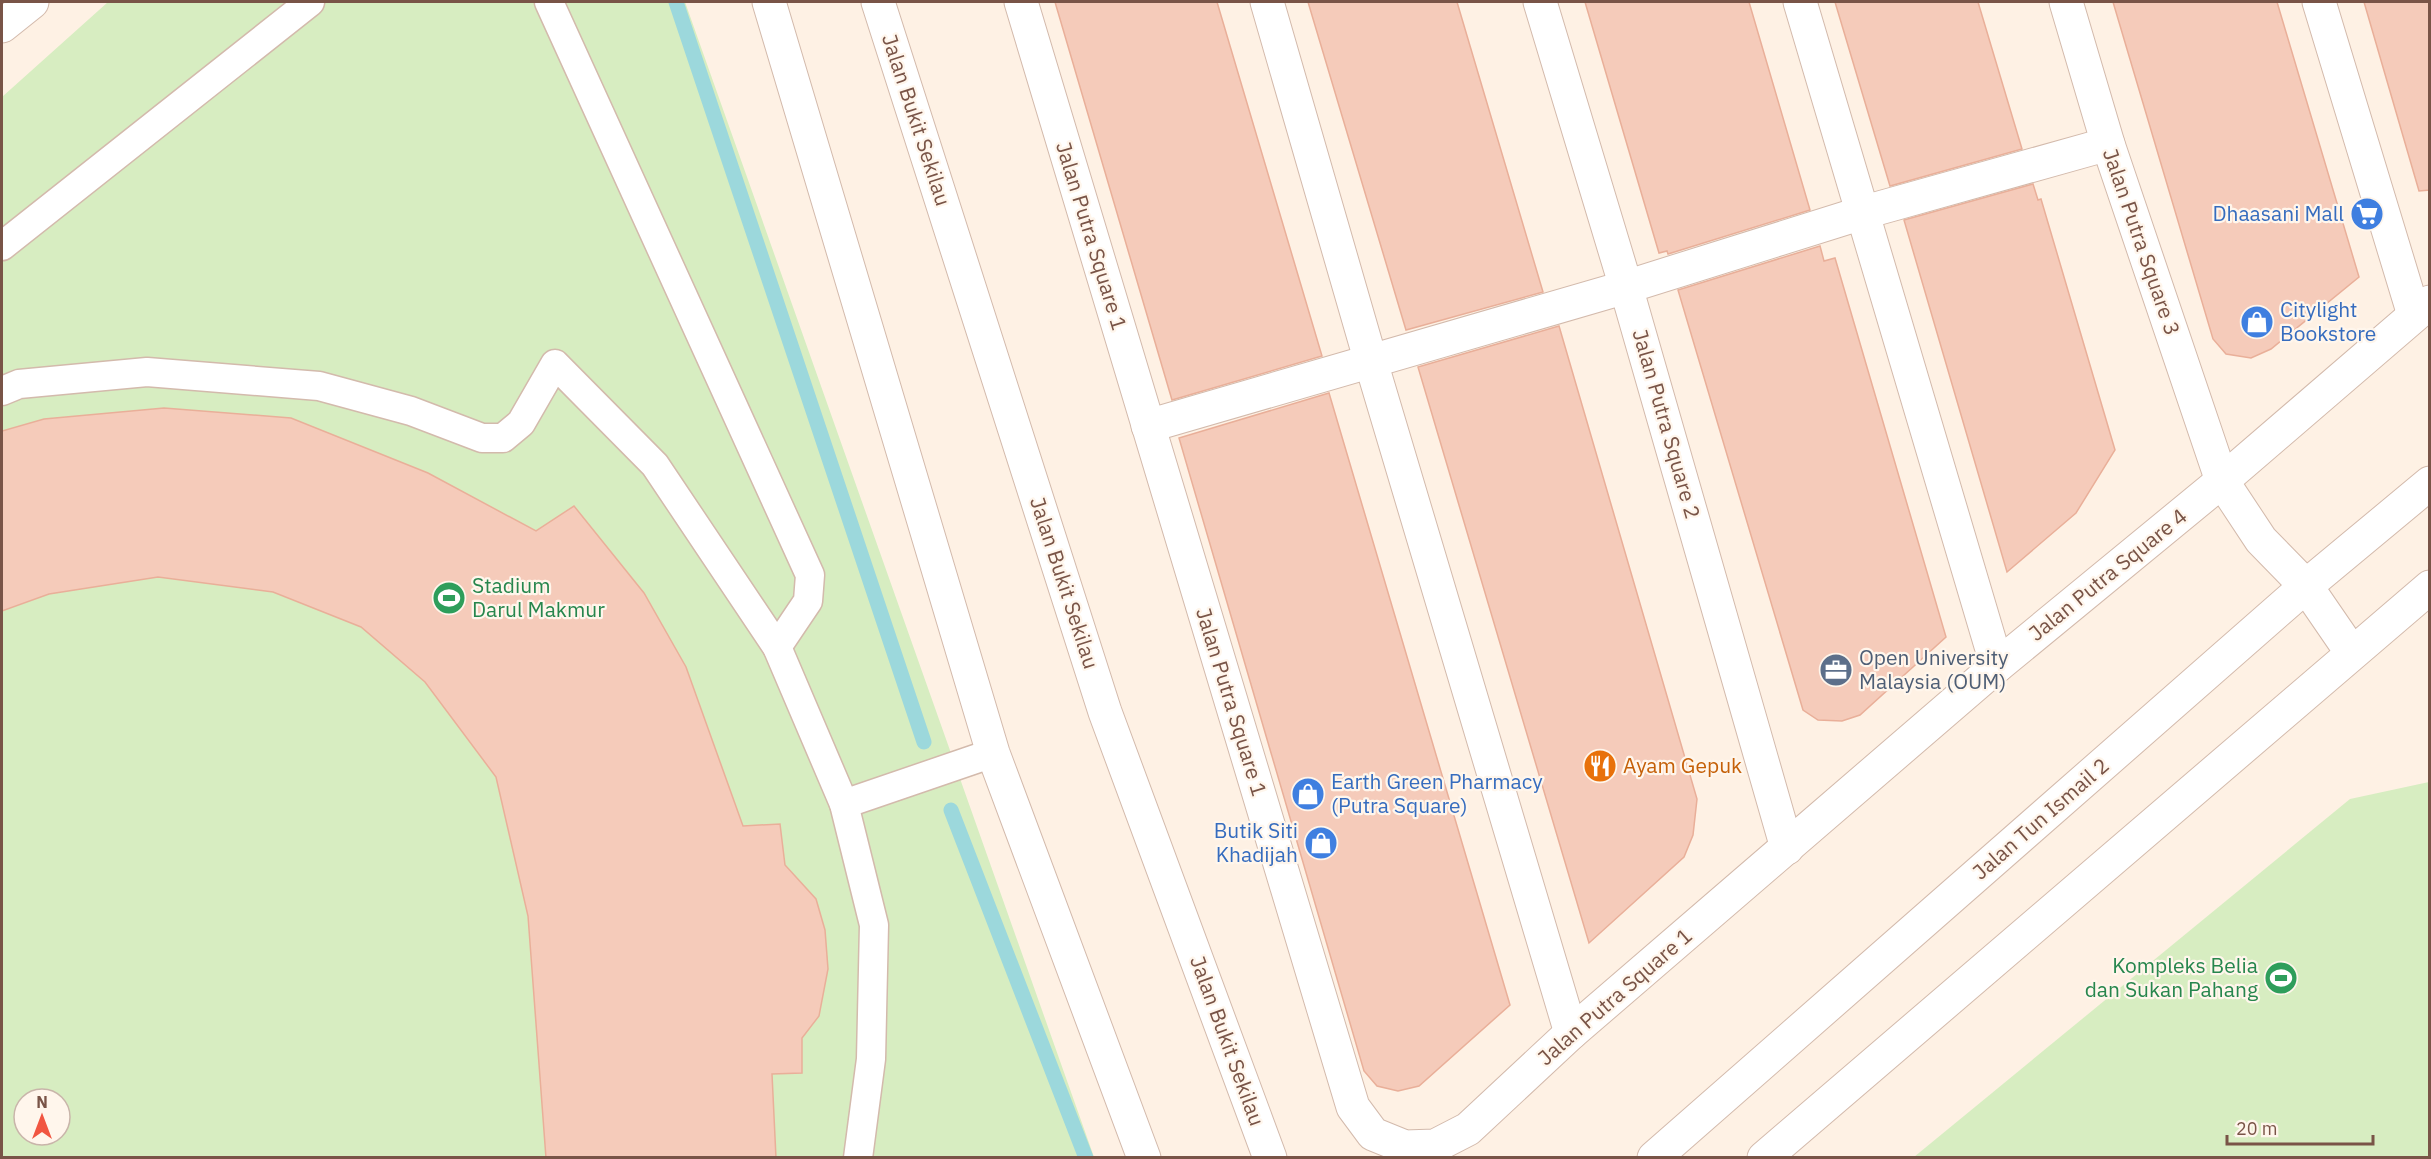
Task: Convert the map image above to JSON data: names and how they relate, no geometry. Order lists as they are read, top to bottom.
{
  "streets": {
    "street": [
      "Jalan Bukit Sekilau",
      "Jalan Putra Square 1",
      "Jalan Putra Square 3",
      "Jalan Putra Square 2",
      "Jalan Putra Square 4",
      "Jalan Tun Ismail 2"
    ]
  },
  "crossings": [
    ["Jalan Putra Square 1", "Jalan Putra Square 2"],
    ["Jalan Putra Square 1", "Jalan Putra Square 4"],
    ["Jalan Putra Square 3", "Jalan Putra Square 4"],
    ["Jalan Putra Square 3", "Jalan Tun Ismail 2"],
    ["Jalan Putra Square 2", "Jalan Putra Square 4"]
  ],
  "places": {
    "supermarket": ["Dhaasani Mall"],
    "shop": ["Citylight Bookstore", "Earth Green Pharmacy (Putra Square)", "Butik Siti Khadijah"],
    "sports": ["Stadium Darul Makmur", "Kompleks Belia dan Sukan Pahang"],
    "office": ["Open University Malaysia (OUM)"],
    "restaurant": ["Ayam Gepuk"]
  },
  "scale_bar": "20 m",
  "north": "top"
}
